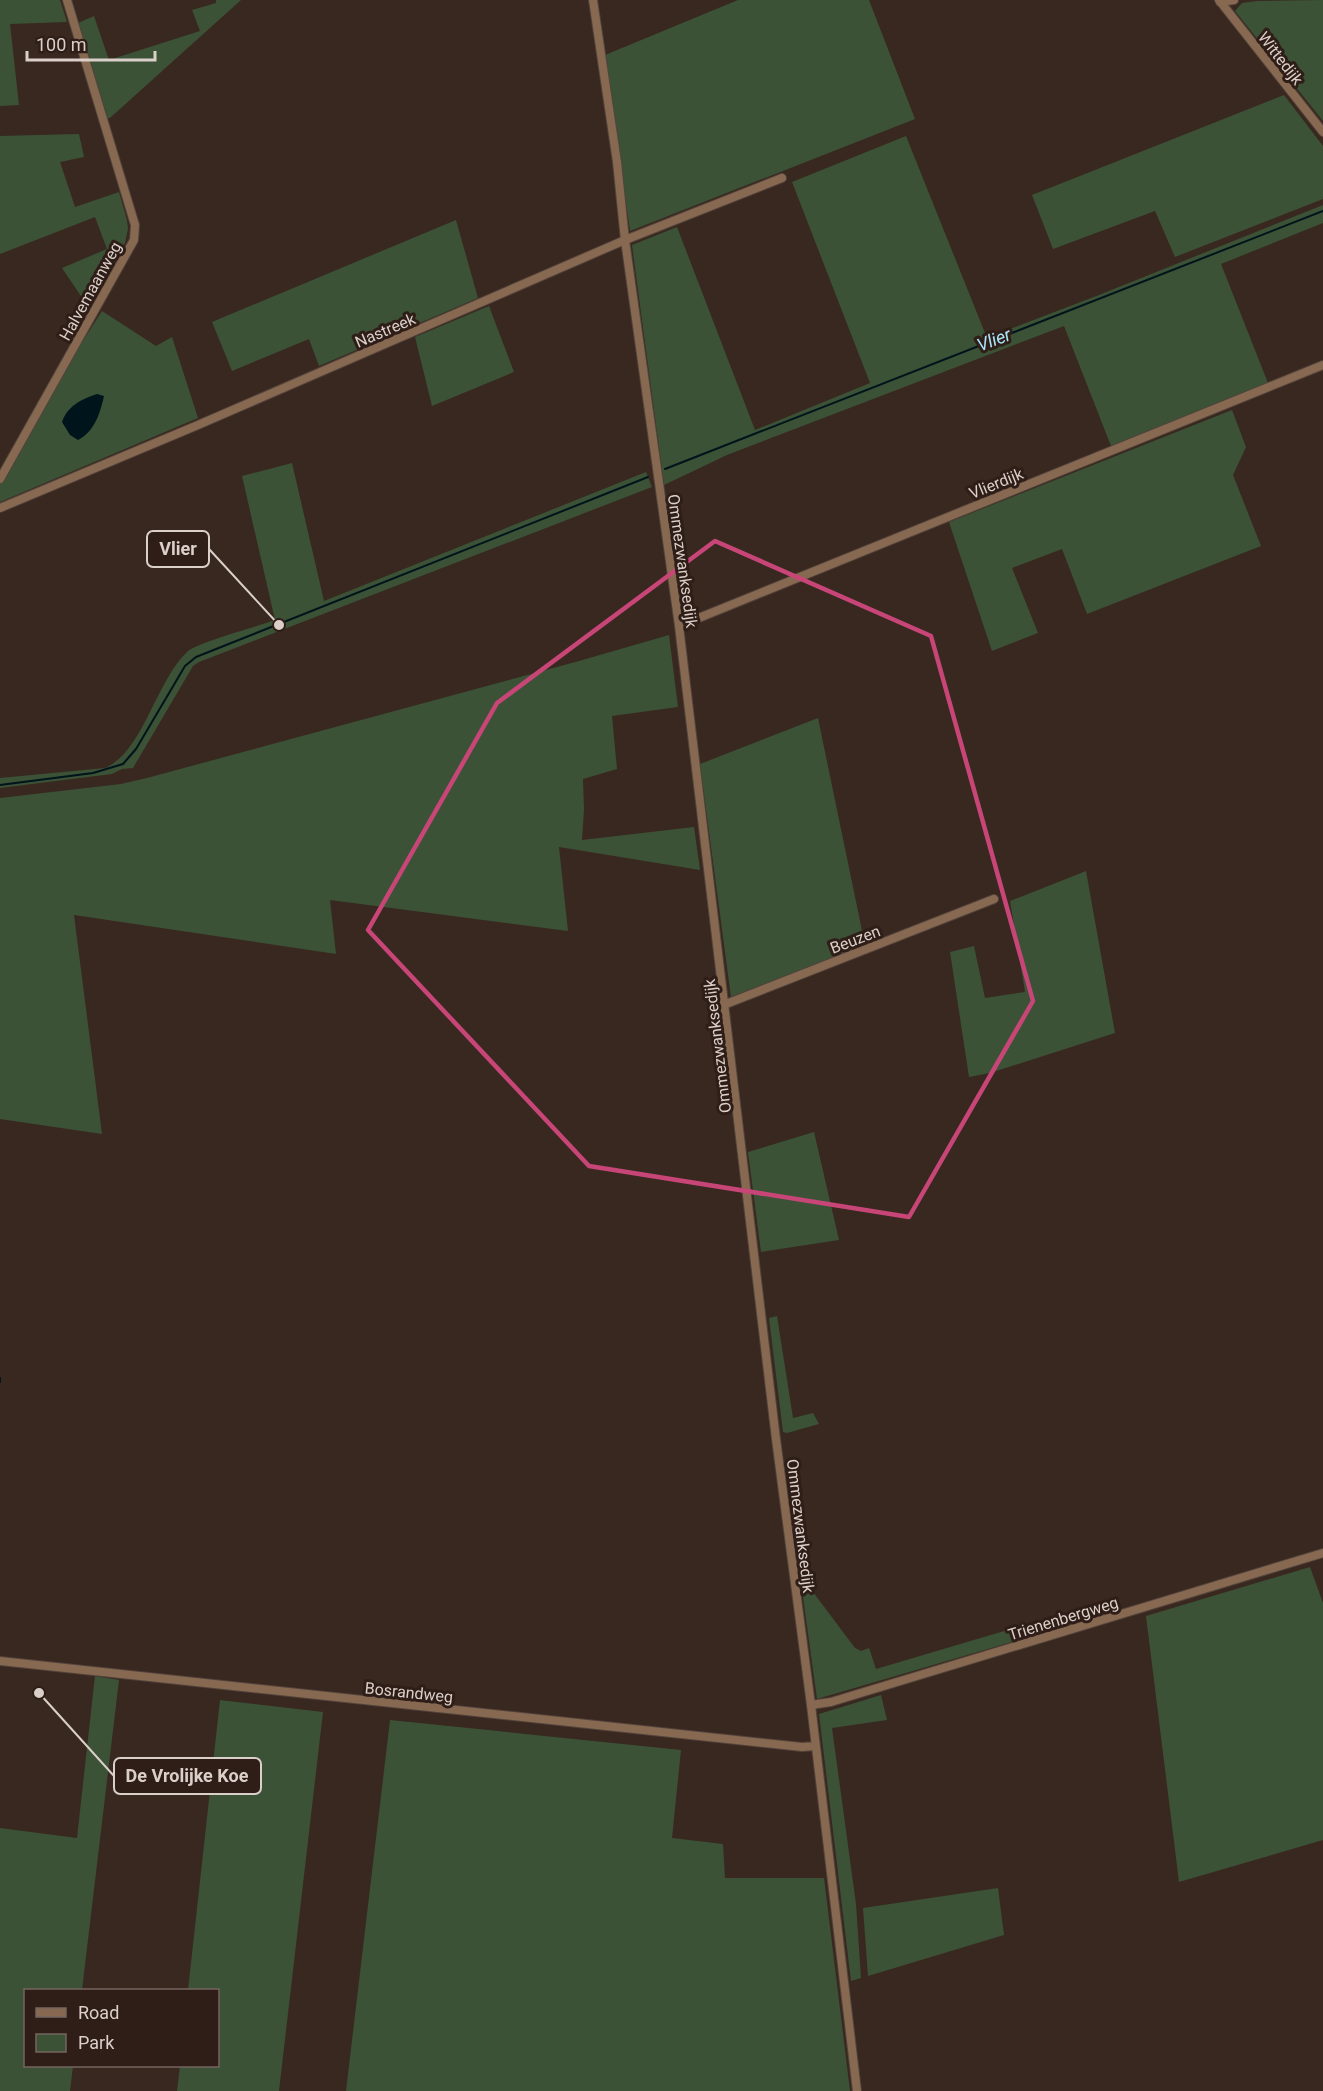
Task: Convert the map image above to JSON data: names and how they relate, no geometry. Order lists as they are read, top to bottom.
{
  "streets": {
    "street": [
      "Wittedijk",
      "Halvemaanweg",
      "Nastreek",
      "Vlierdijk",
      "Ommezwanksedijk",
      "Beuzen",
      "Trienenbergweg",
      "Bosrandweg"
    ]
  },
  "crossings": [
    ["Nastreek", "Ommezwanksedijk"],
    ["Vlierdijk", "Ommezwanksedijk"],
    ["Ommezwanksedijk", "Beuzen"],
    ["Ommezwanksedijk", "Trienenbergweg"],
    ["Ommezwanksedijk", "Bosrandweg"]
  ],
  "water": ["Vlier"],
  "places": ["Vlier", "De Vrolijke Koe"],
  "legend": ["Road", "Park"],
  "scale_bar": "100 m"
}
